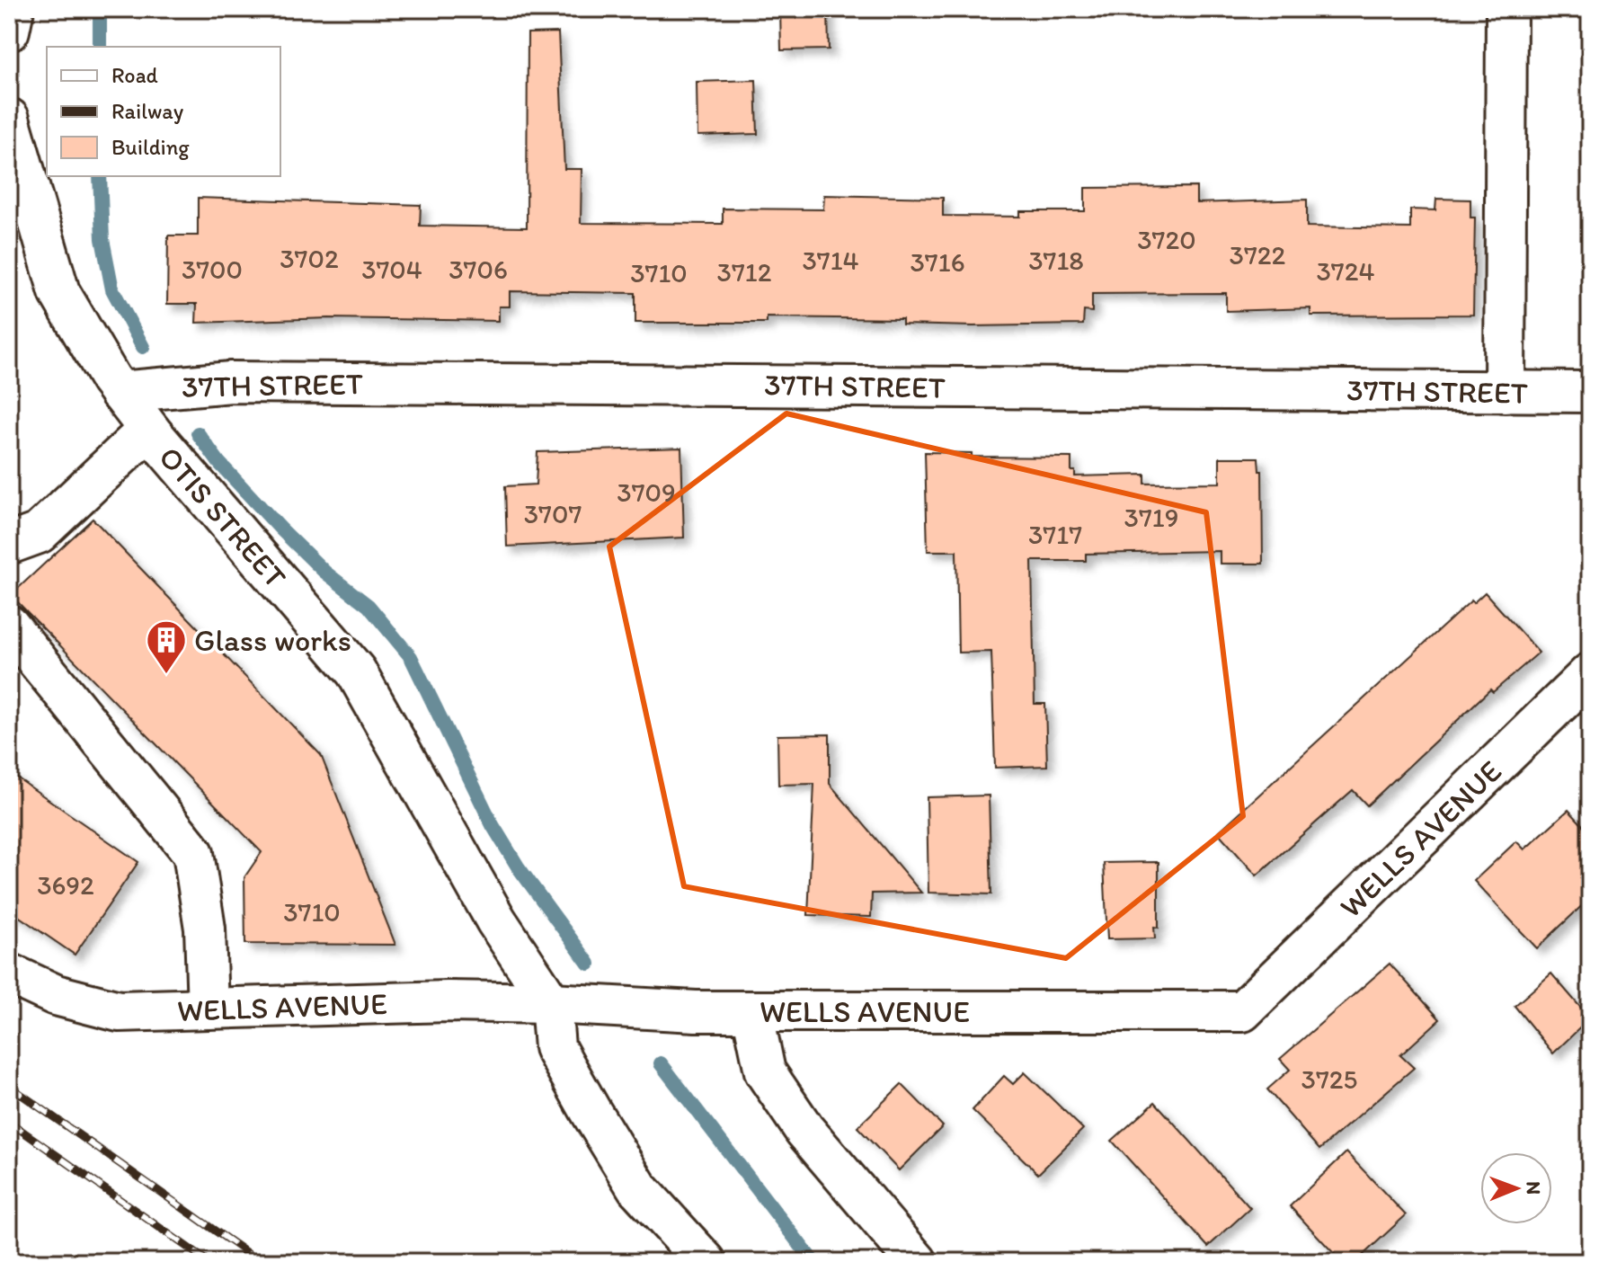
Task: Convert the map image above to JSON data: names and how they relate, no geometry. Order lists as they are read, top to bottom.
{
  "streets": {
    "street": ["37TH STREET", "OTIS STREET", "WELLS AVENUE"]
  },
  "crossings": [
    ["37TH STREET", "OTIS STREET"],
    ["OTIS STREET", "WELLS AVENUE"]
  ],
  "places": {
    "building": ["Glass works"]
  },
  "house_numbers": [
    "3720",
    "3722",
    "3702",
    "3714",
    "3718",
    "3716",
    "3700",
    "3704",
    "3706",
    "3724",
    "3712",
    "3710",
    "3709",
    "3707",
    "3719",
    "3717",
    "3692",
    "3710",
    "3725"
  ],
  "legend": ["Road", "Railway", "Building"],
  "north": "right"
}
